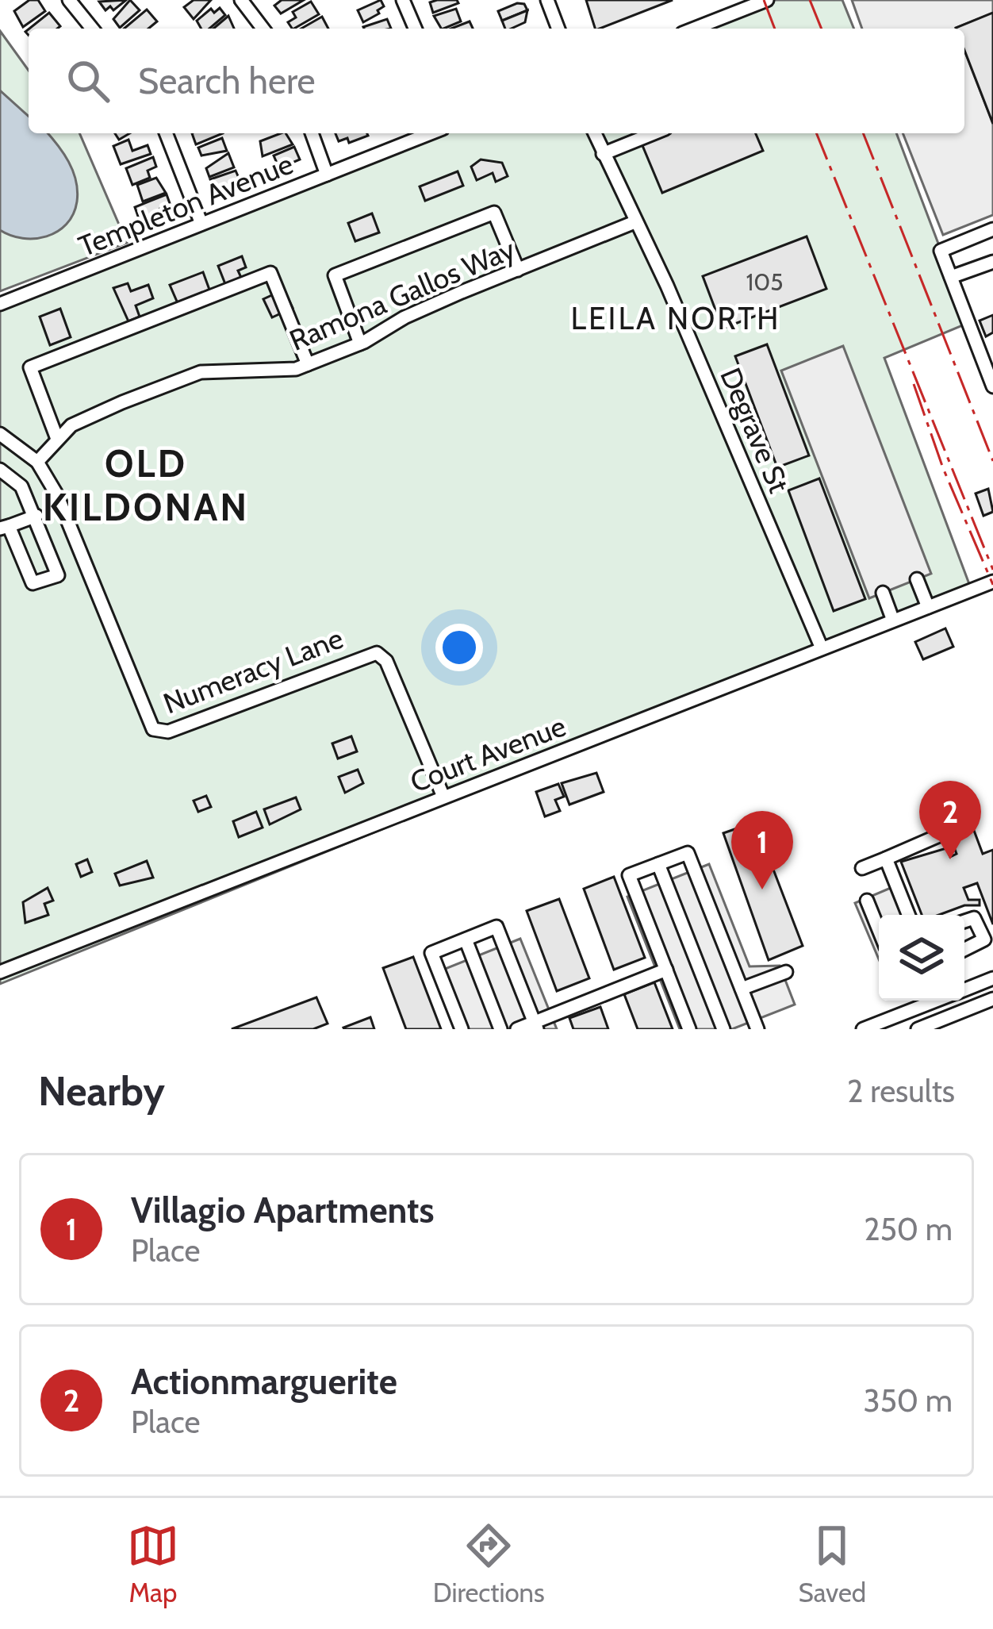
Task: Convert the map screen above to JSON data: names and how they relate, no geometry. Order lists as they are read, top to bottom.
{
  "streets": {
    "street": [
      "Templeton Avenue",
      "Ramona Gallos Way",
      "Degrave St",
      "Numeracy Lane",
      "Court Avenue"
    ]
  },
  "crossings": [
    ["Ramona Gallos Way", "Degrave St"],
    ["Ramona Gallos Way", "Numeracy Lane"],
    ["Degrave St", "Court Avenue"],
    ["Numeracy Lane", "Court Avenue"]
  ],
  "districts": ["LEILA NORTH", "OLD KILDONAN"],
  "house_numbers": ["105"],
  "page": {
    "search": "Search here",
    "pins": ["2", "1"],
    "heading": ["Nearby", "2 results"],
    "list": [
      {
        "mark": "1",
        "name": "Villagio Apartments",
        "note": "Place",
        "value": "250 m"
      },
      {
        "mark": "2",
        "name": "Actionmarguerite",
        "note": "Place",
        "value": "350 m"
      }
    ],
    "nav": ["Map", "Directions", "Saved"]
  }
}
